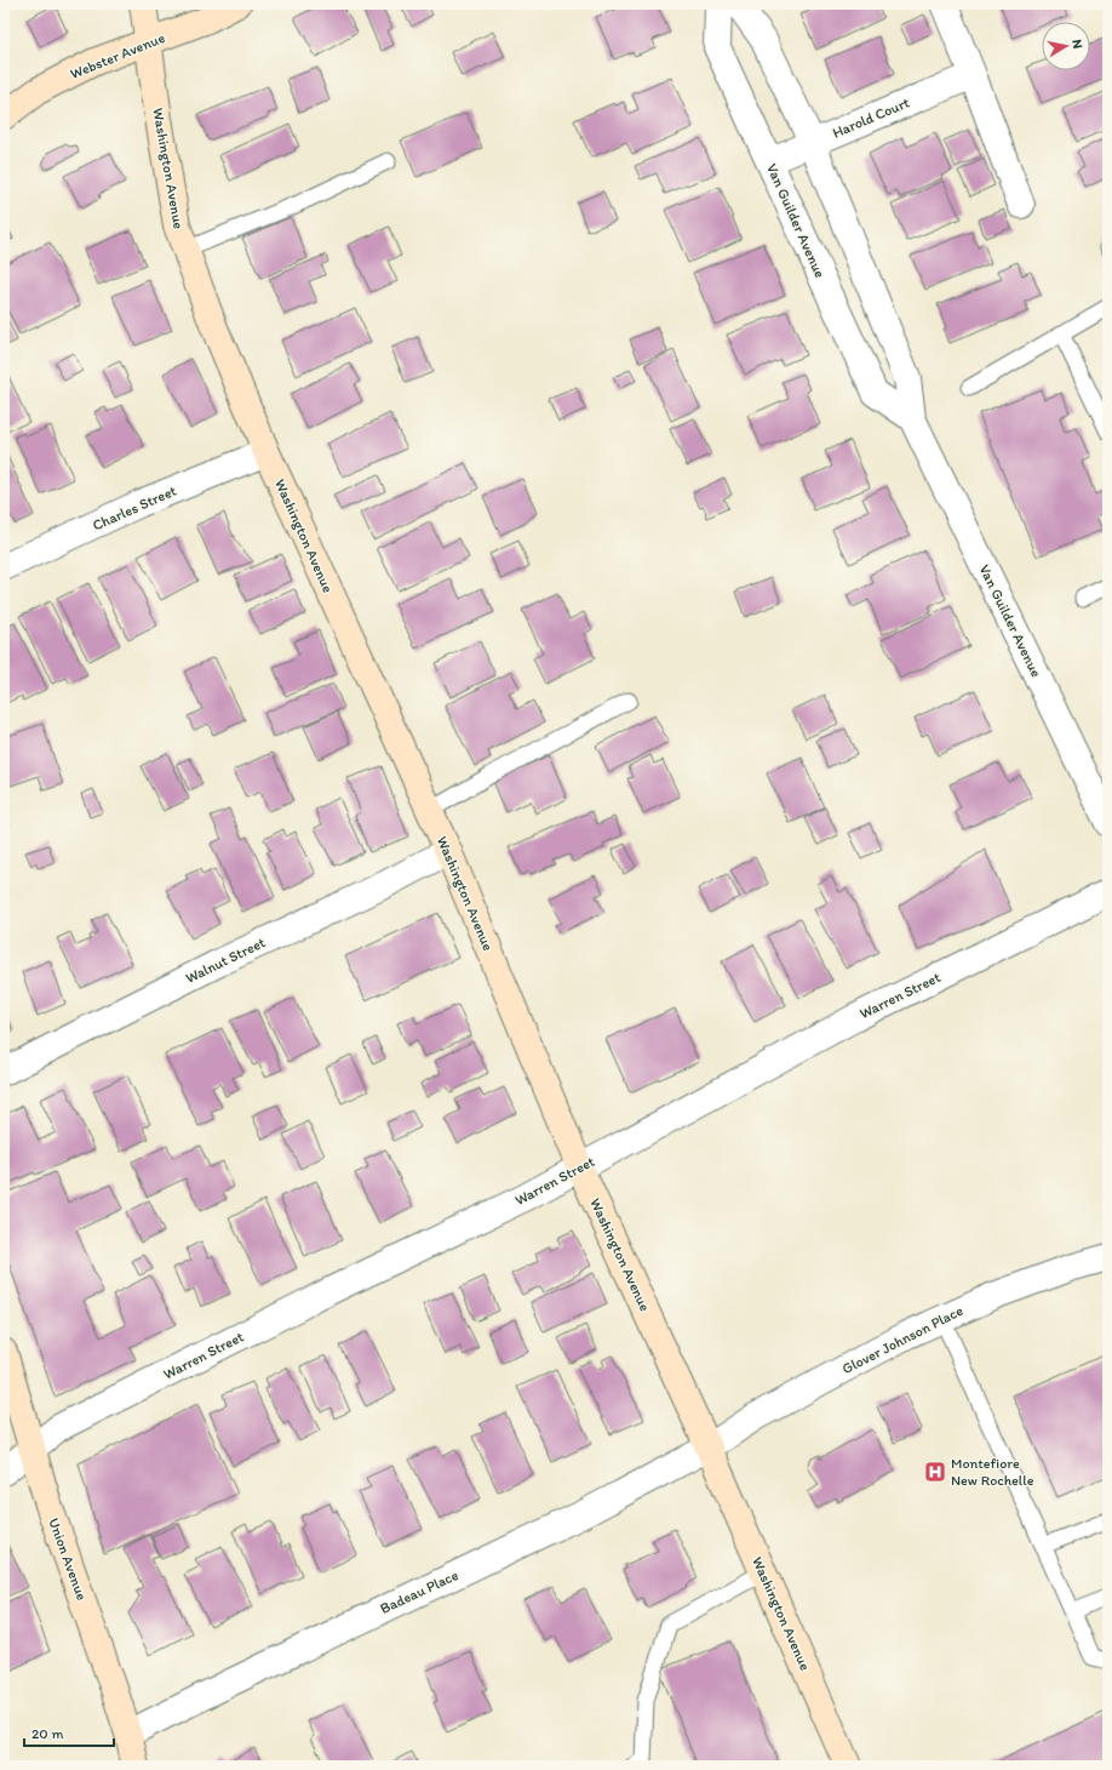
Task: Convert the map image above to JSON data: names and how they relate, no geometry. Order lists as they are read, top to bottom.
{
  "streets": {
    "street": [
      "Webster Avenue",
      "Harold Court",
      "Washington Avenue",
      "Van Guilder Avenue",
      "Charles Street",
      "Walnut Street",
      "Warren Street",
      "Glover Johnson Place",
      "Union Avenue",
      "Badeau Place"
    ]
  },
  "crossings": [
    ["Webster Avenue", "Washington Avenue"],
    ["Harold Court", "Van Guilder Avenue"],
    ["Washington Avenue", "Charles Street"],
    ["Washington Avenue", "Walnut Street"],
    ["Washington Avenue", "Warren Street"],
    ["Washington Avenue", "Glover Johnson Place"],
    ["Washington Avenue", "Badeau Place"],
    ["Warren Street", "Union Avenue"],
    ["Glover Johnson Place", "Badeau Place"],
    ["Union Avenue", "Badeau Place"]
  ],
  "places": {
    "hospital": ["Montefiore New Rochelle"]
  },
  "scale_bar": "20 m",
  "north": "right"
}
